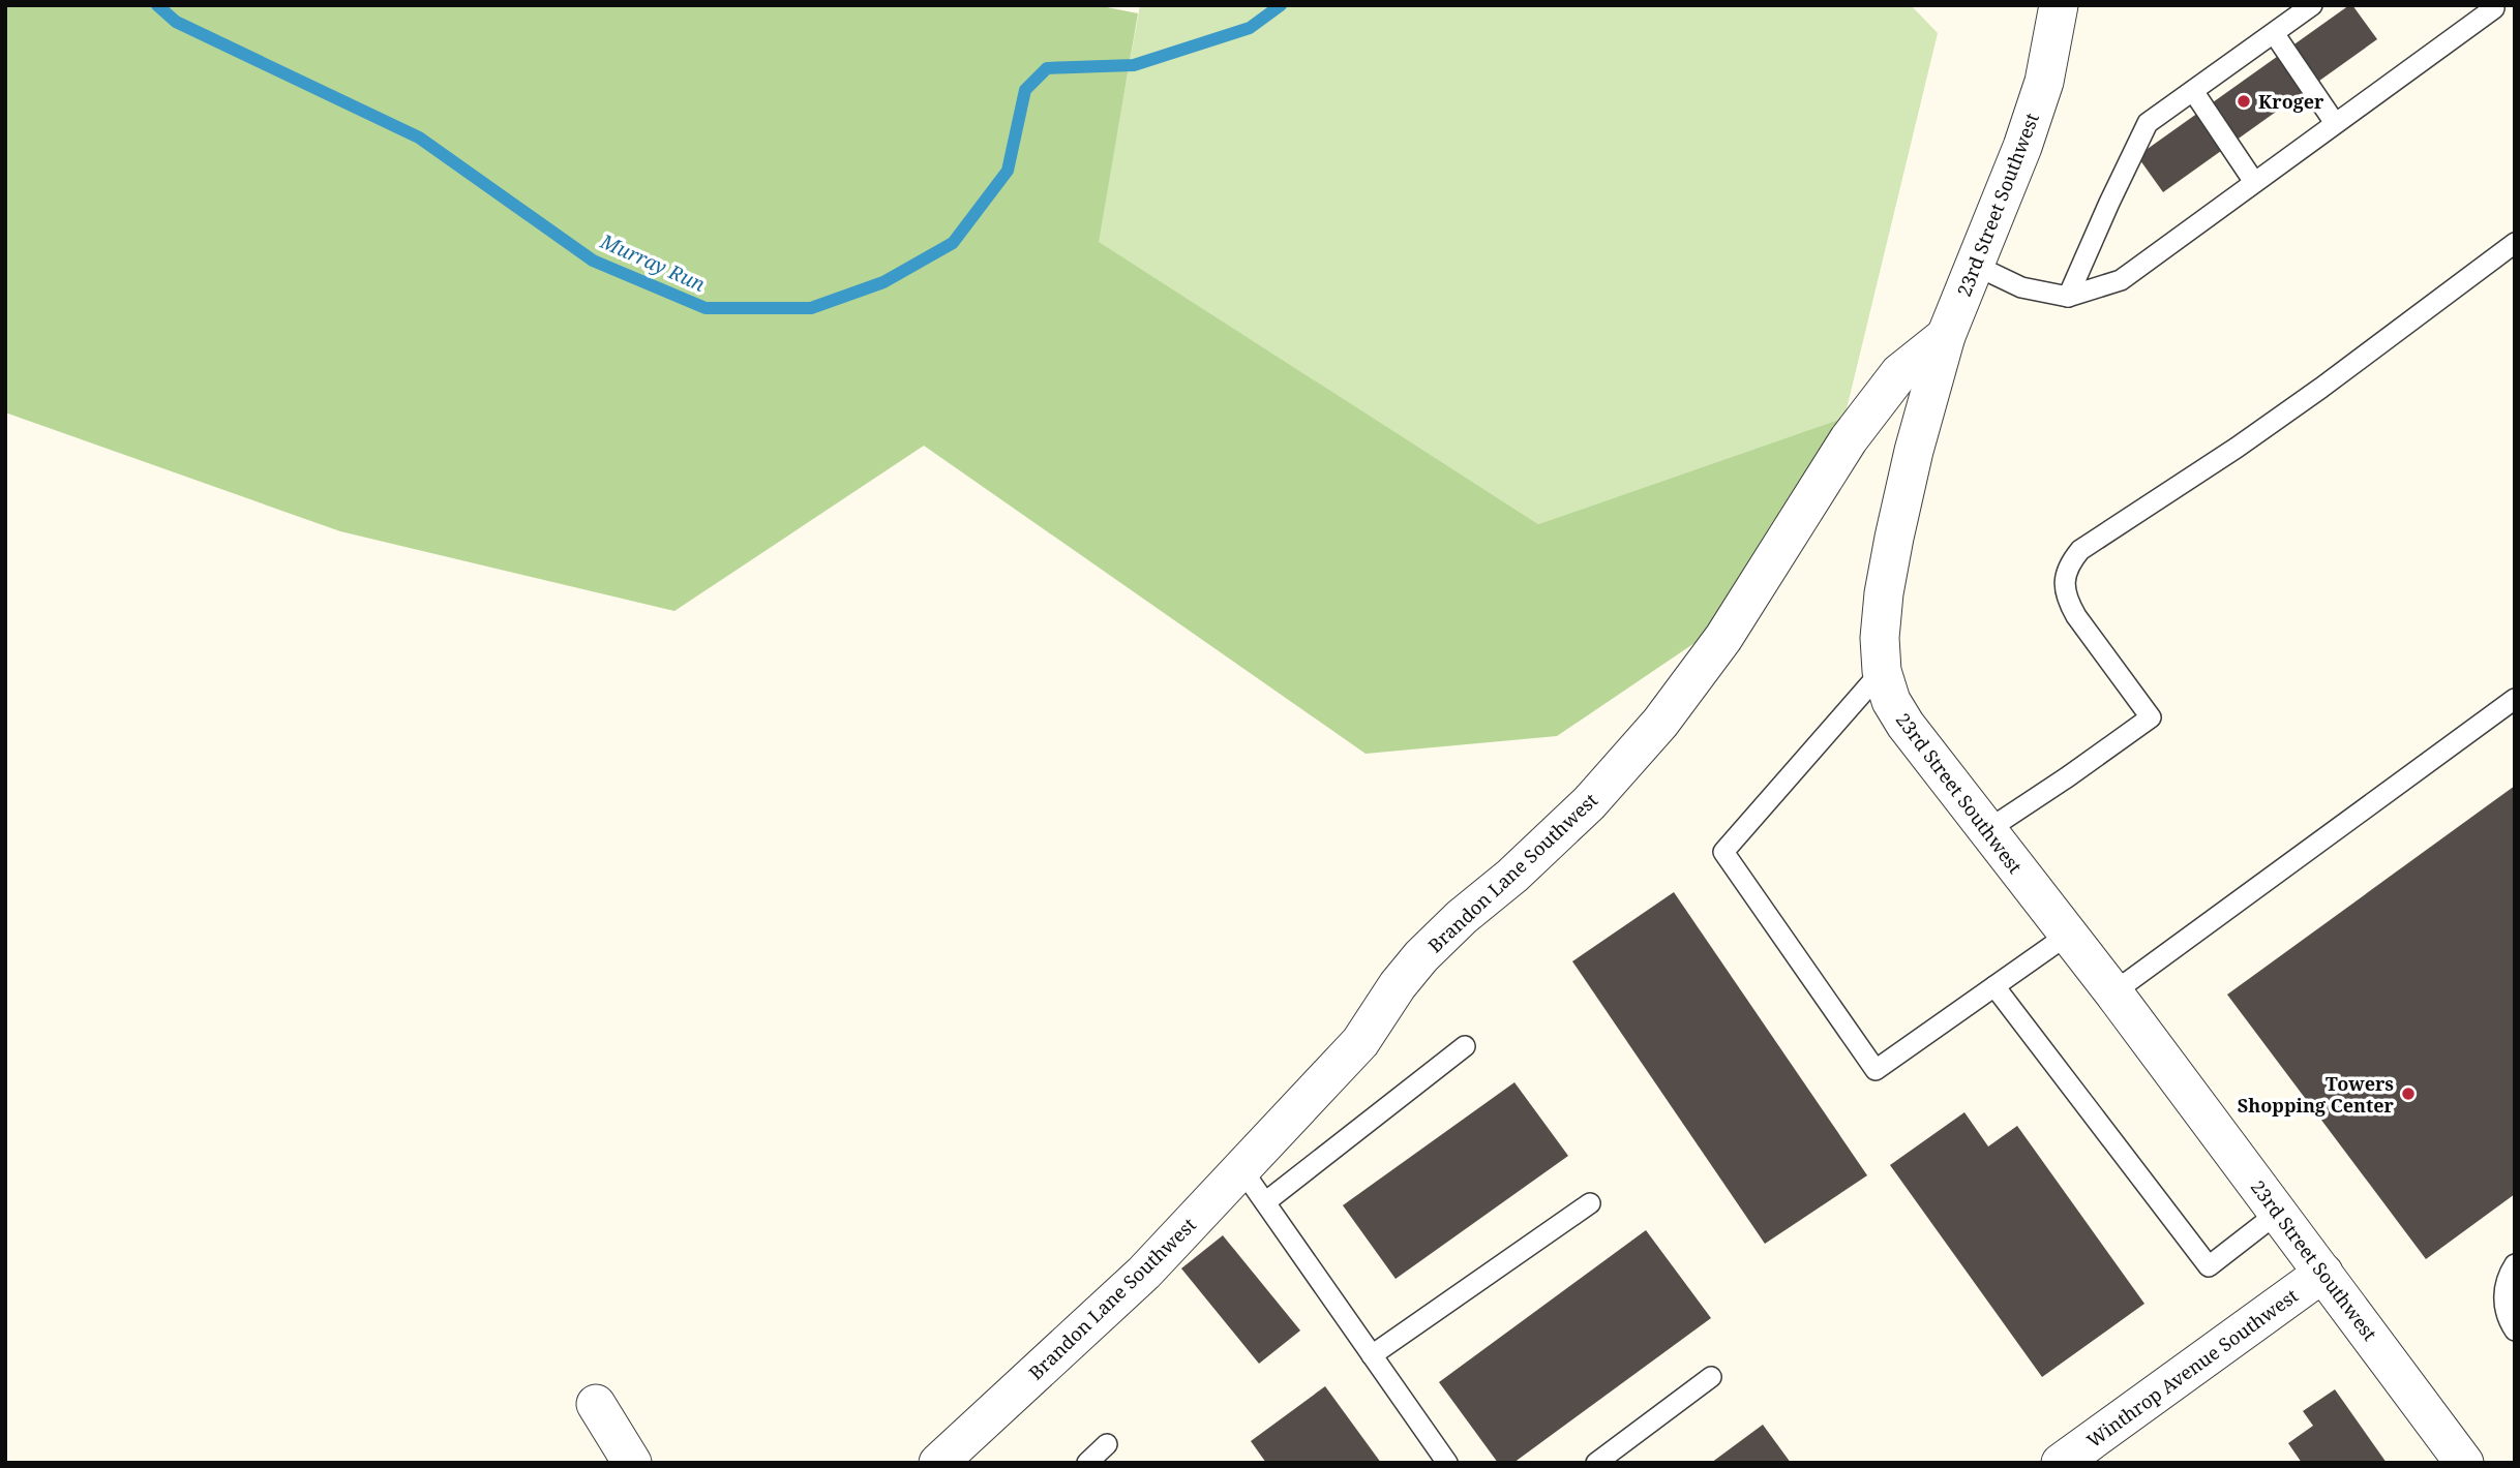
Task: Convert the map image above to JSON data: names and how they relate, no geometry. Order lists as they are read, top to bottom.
{
  "streets": {
    "street": ["23rd Street Southwest", "Brandon Lane Southwest", "Winthrop Avenue Southwest"]
  },
  "crossings": [
    ["23rd Street Southwest", "Brandon Lane Southwest"],
    ["23rd Street Southwest", "Winthrop Avenue Southwest"]
  ],
  "water": ["Murray Run"],
  "places": ["Kroger", "Towers Shopping Center"]
}
